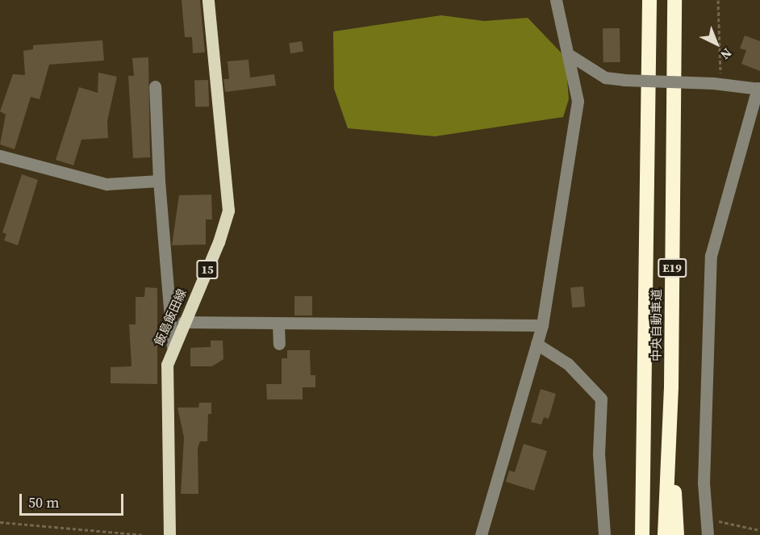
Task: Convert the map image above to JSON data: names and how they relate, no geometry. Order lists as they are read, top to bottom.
{
  "streets": {
    "highway": ["E19", "中央自動車道"],
    "main road": ["15", "飯島飯田線"]
  },
  "scale_bar": "50 m",
  "north": "bottom right"
}
